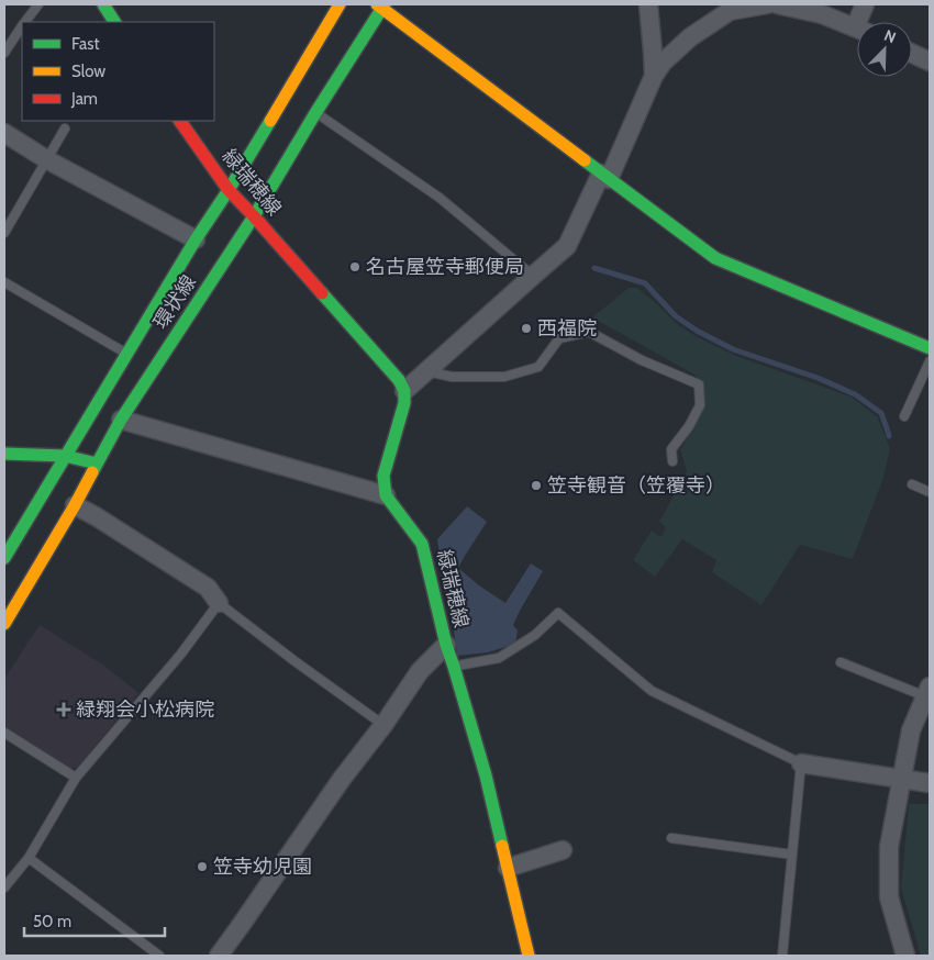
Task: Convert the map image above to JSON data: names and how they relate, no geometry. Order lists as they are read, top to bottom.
{
  "streets": {
    "main road": ["緑瑞穂線", "環状線"]
  },
  "crossings": [
    ["緑瑞穂線", "環状線"]
  ],
  "places": {
    "other": [
      "名古屋笠寺郵便局",
      "西福院",
      "笠寺観音（笠覆寺）",
      "笠寺幼児園"
    ],
    "health": ["緑翔会小松病院"]
  },
  "legend": ["Fast", "Slow", "Jam"],
  "scale_bar": "50 m",
  "north": "top right"
}
